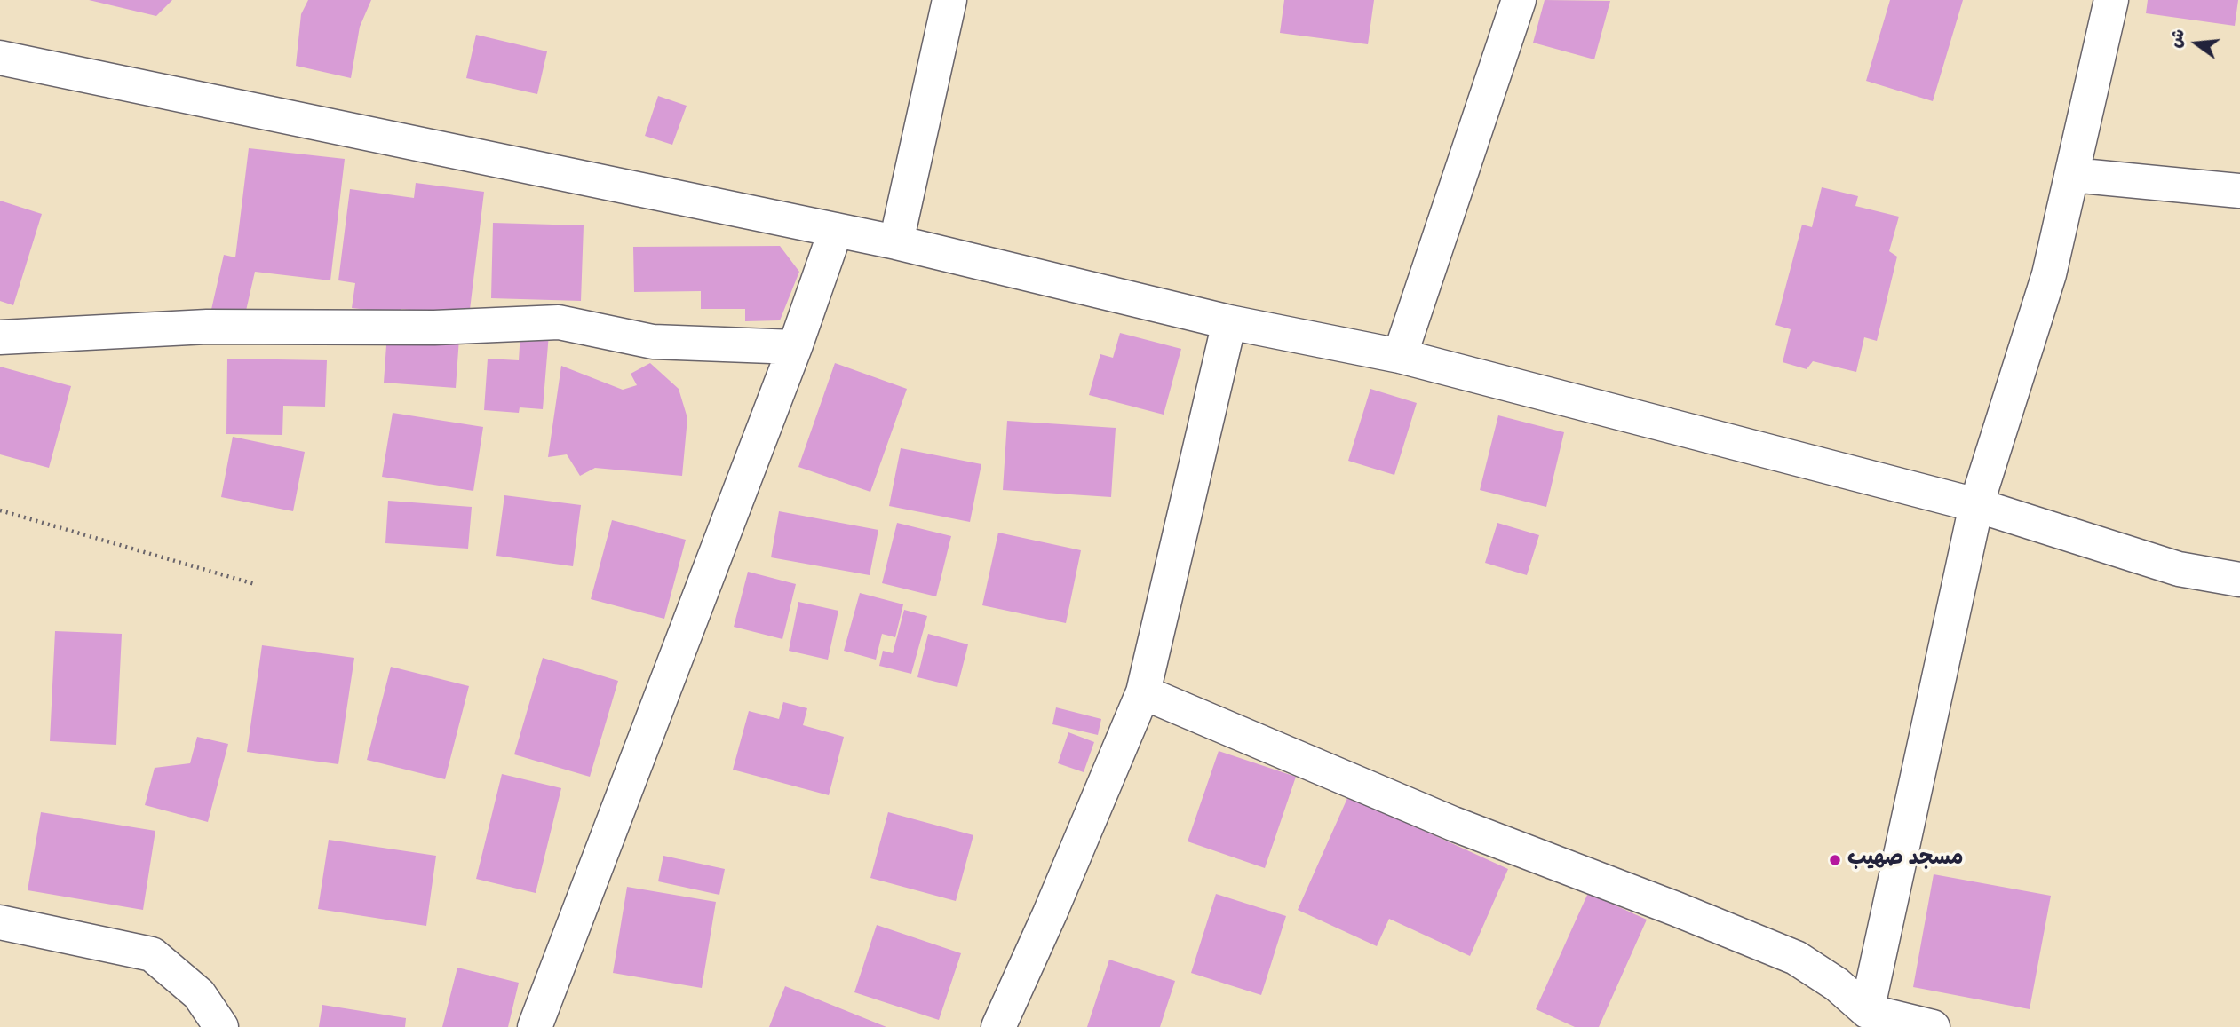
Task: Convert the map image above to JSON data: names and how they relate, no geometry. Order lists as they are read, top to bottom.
{
  "places": ["مسجد صهيب"],
  "north": "left"
}
